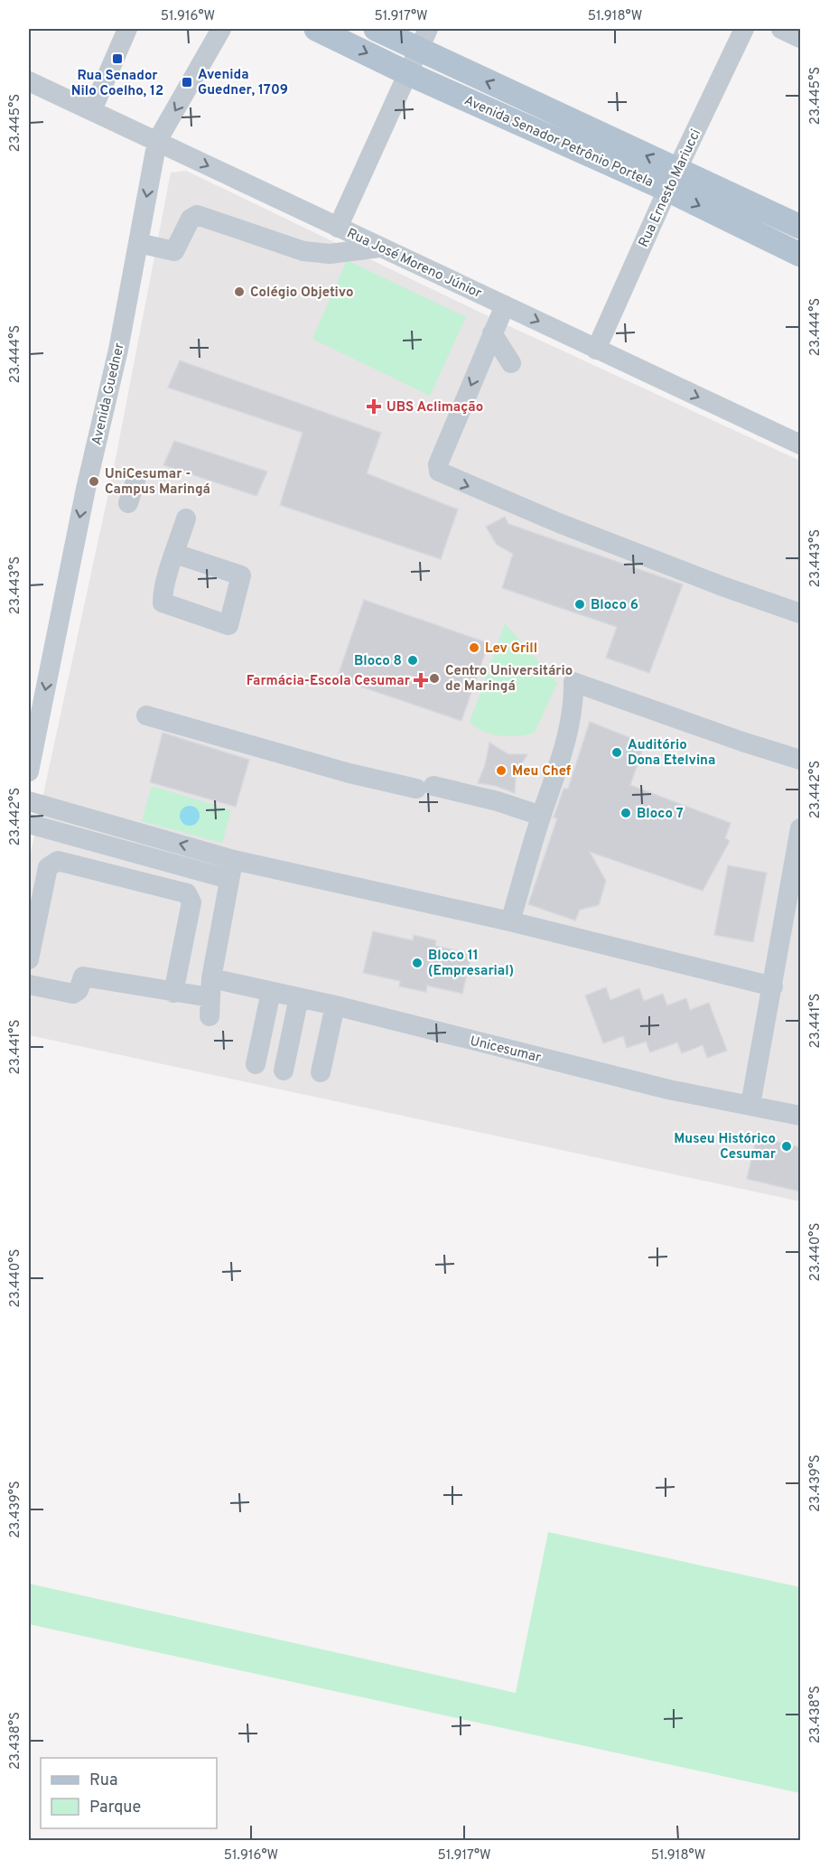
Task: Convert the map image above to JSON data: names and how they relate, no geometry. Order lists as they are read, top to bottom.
{
  "streets": {
    "main road": ["Avenida Senador Petrônio Portela"],
    "street": [
      "Rua Ernesto Mariucci",
      "Rua José Moreno Júnior",
      "Avenida Guedner",
      "Unicesumar"
    ]
  },
  "crossings": [
    ["Avenida Senador Petrônio Portela", "Rua Ernesto Mariucci"],
    ["Rua Ernesto Mariucci", "Rua José Moreno Júnior"],
    ["Rua José Moreno Júnior", "Avenida Guedner"]
  ],
  "one_way": ["Rua José Moreno Júnior", "Avenida Guedner"],
  "places": {
    "transit": ["Rua Senador Nilo Coelho, 12", "Avenida Guedner, 1709"],
    "other": [
      "Colégio Objetivo",
      "UniCesumar - Campus Maringá",
      "Bloco 6",
      "Lev Grill",
      "Bloco 8",
      "Centro Universitário de Maringá",
      "Auditório Dona Etelvina",
      "Meu Chef",
      "Bloco 7",
      "Bloco 11 (Empresarial)",
      "Museu Histórico Cesumar"
    ],
    "health": ["UBS Aclimação", "Farmácia-Escola Cesumar"]
  },
  "legend": ["Rua", "Parque"],
  "coordinates": [
    "51.916°W",
    "51.917°W",
    "51.918°W",
    "23.445°S",
    "23.444°S",
    "23.443°S",
    "23.442°S",
    "23.441°S",
    "23.440°S",
    "23.439°S",
    "23.438°S"
  ]
}
